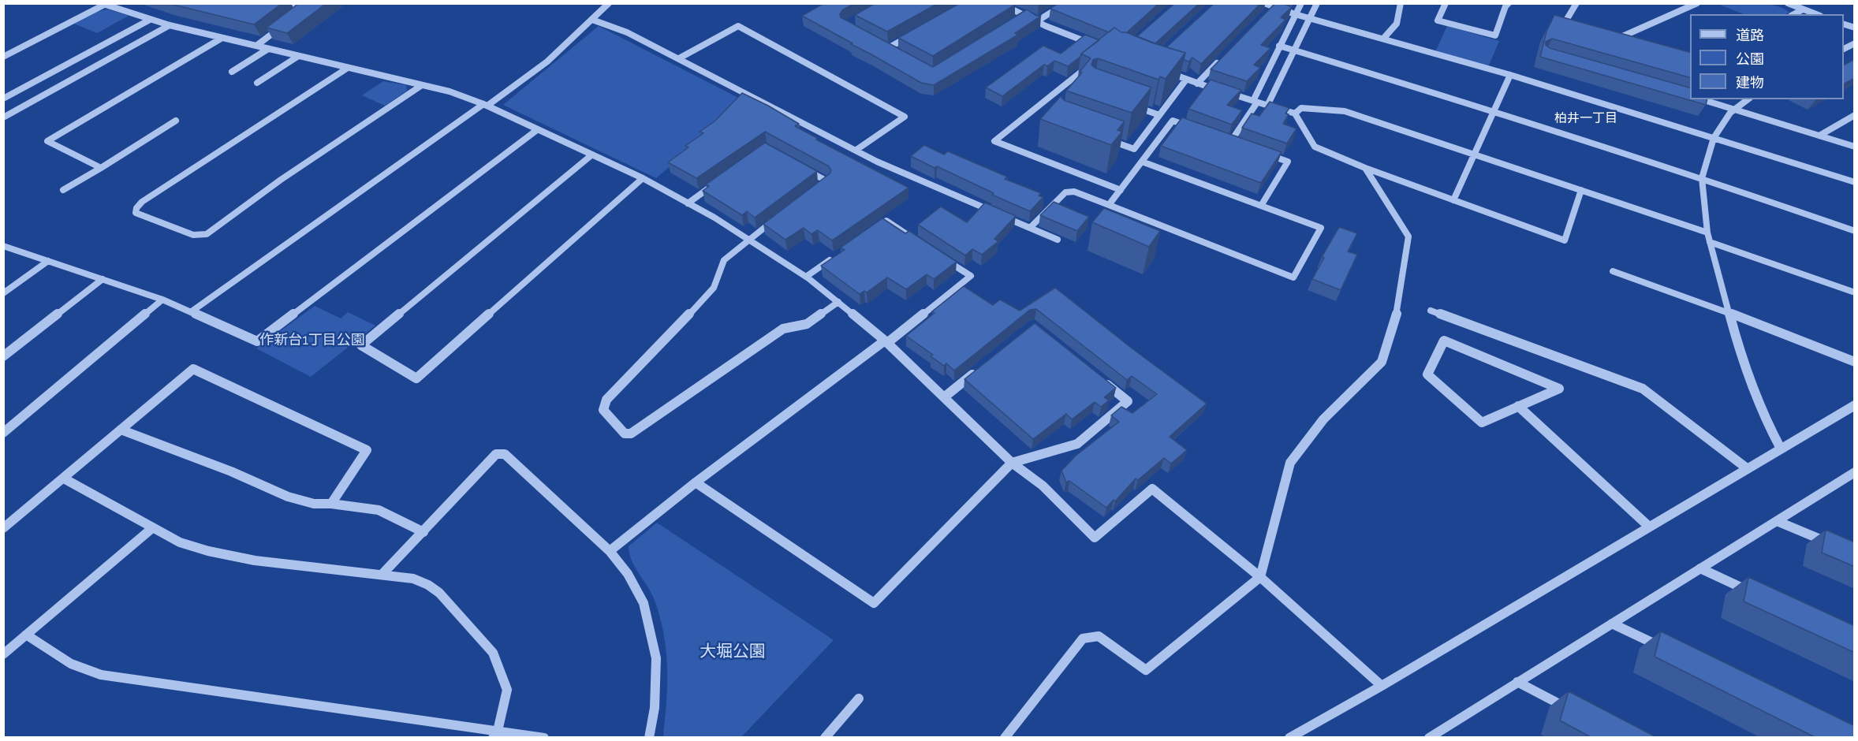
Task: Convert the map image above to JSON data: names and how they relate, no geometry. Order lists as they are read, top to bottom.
{
  "districts": ["柏井一丁目"],
  "parks": ["作新台1丁目公園", "大堀公園"],
  "legend": ["道路", "公園", "建物"]
}
